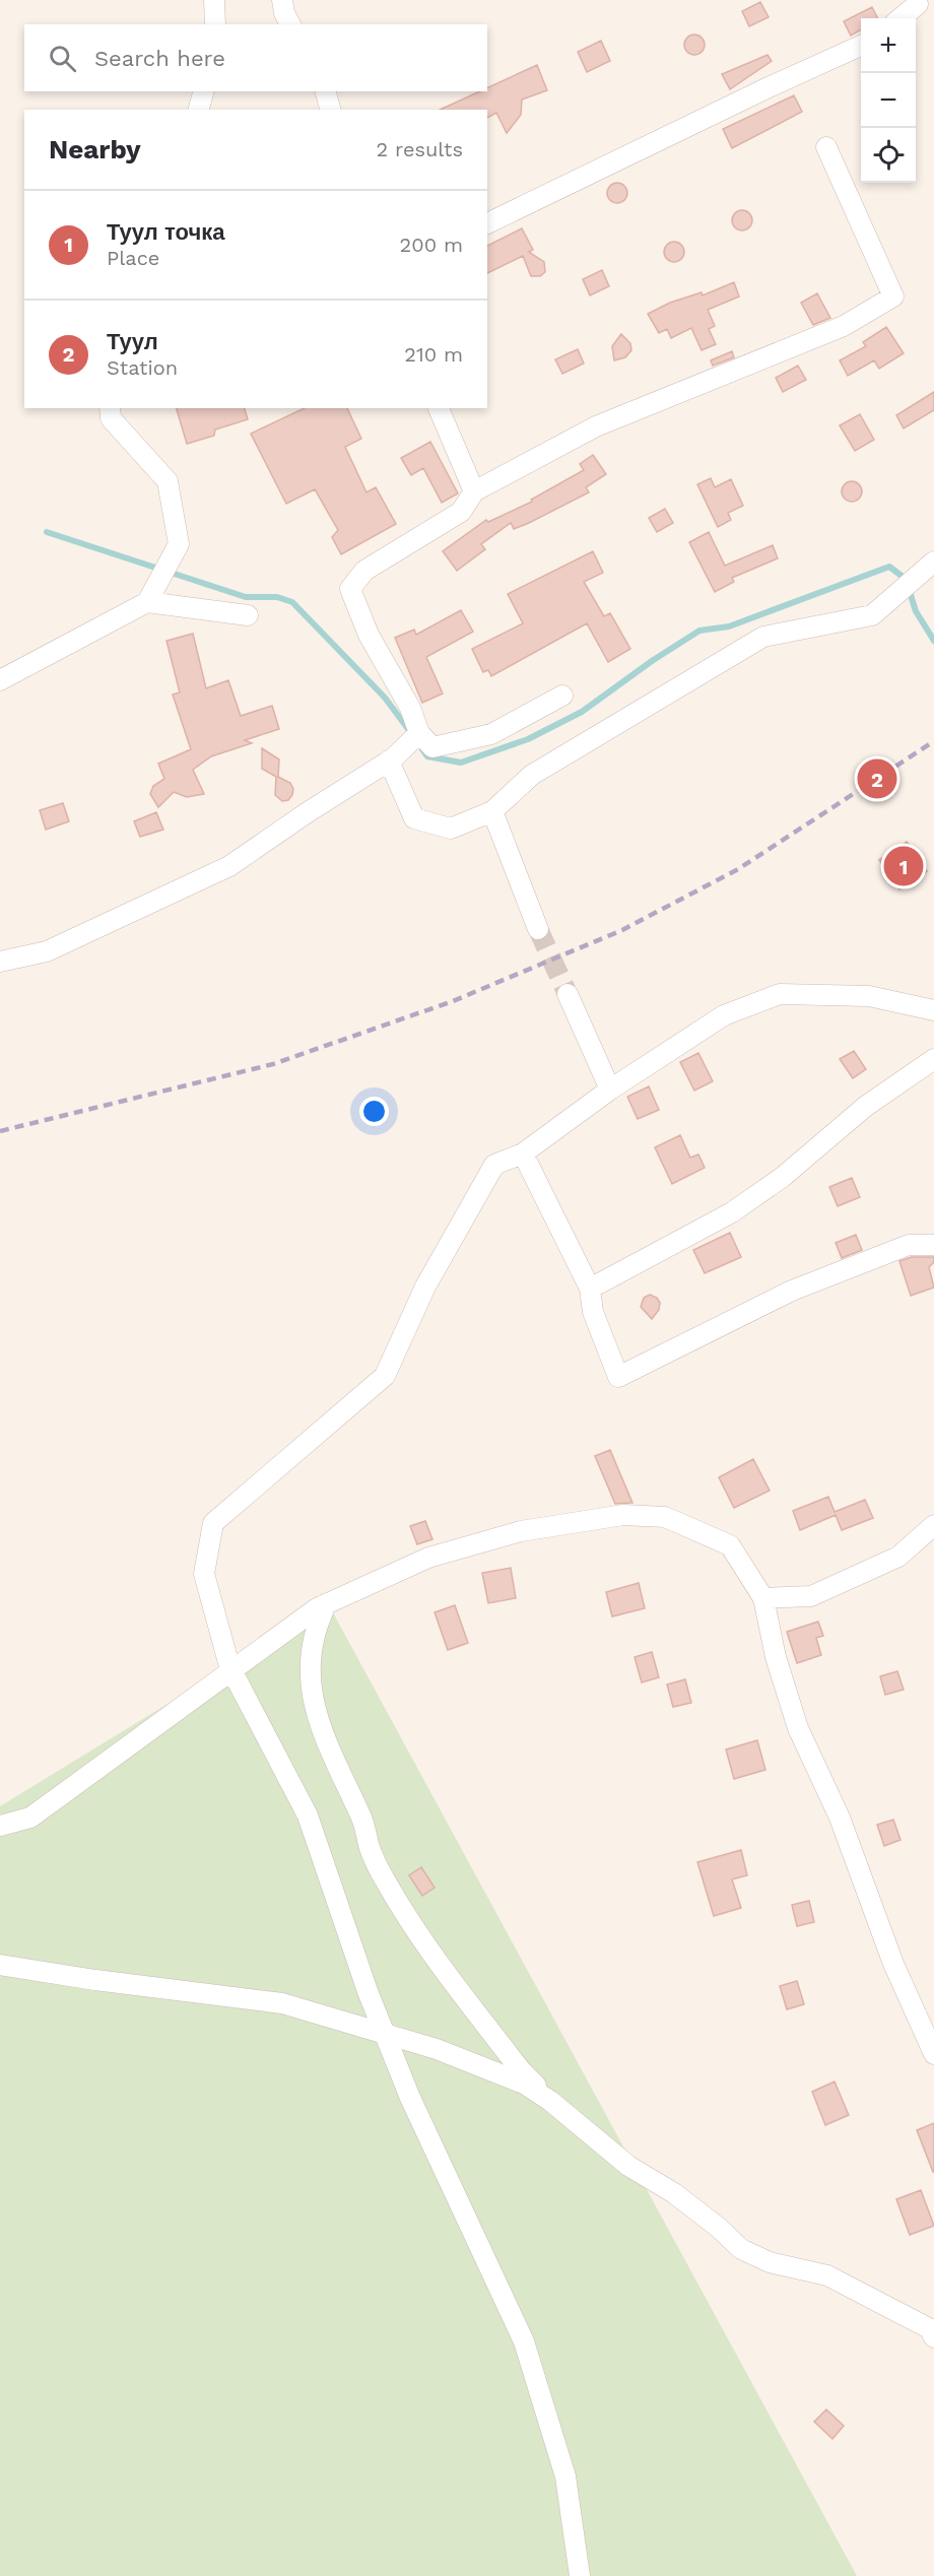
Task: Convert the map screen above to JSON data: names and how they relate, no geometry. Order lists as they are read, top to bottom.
{
  "page": {
    "map_buttons": ["+", "−"],
    "search": "Search here",
    "heading": ["Nearby", "2 results"],
    "list": [
      {
        "mark": "1",
        "name": "Туул точка",
        "note": "Place",
        "value": "200 m"
      },
      {
        "mark": "2",
        "name": "Туул",
        "note": "Station",
        "value": "210 m"
      }
    ],
    "pins": ["2", "1"]
  }
}
